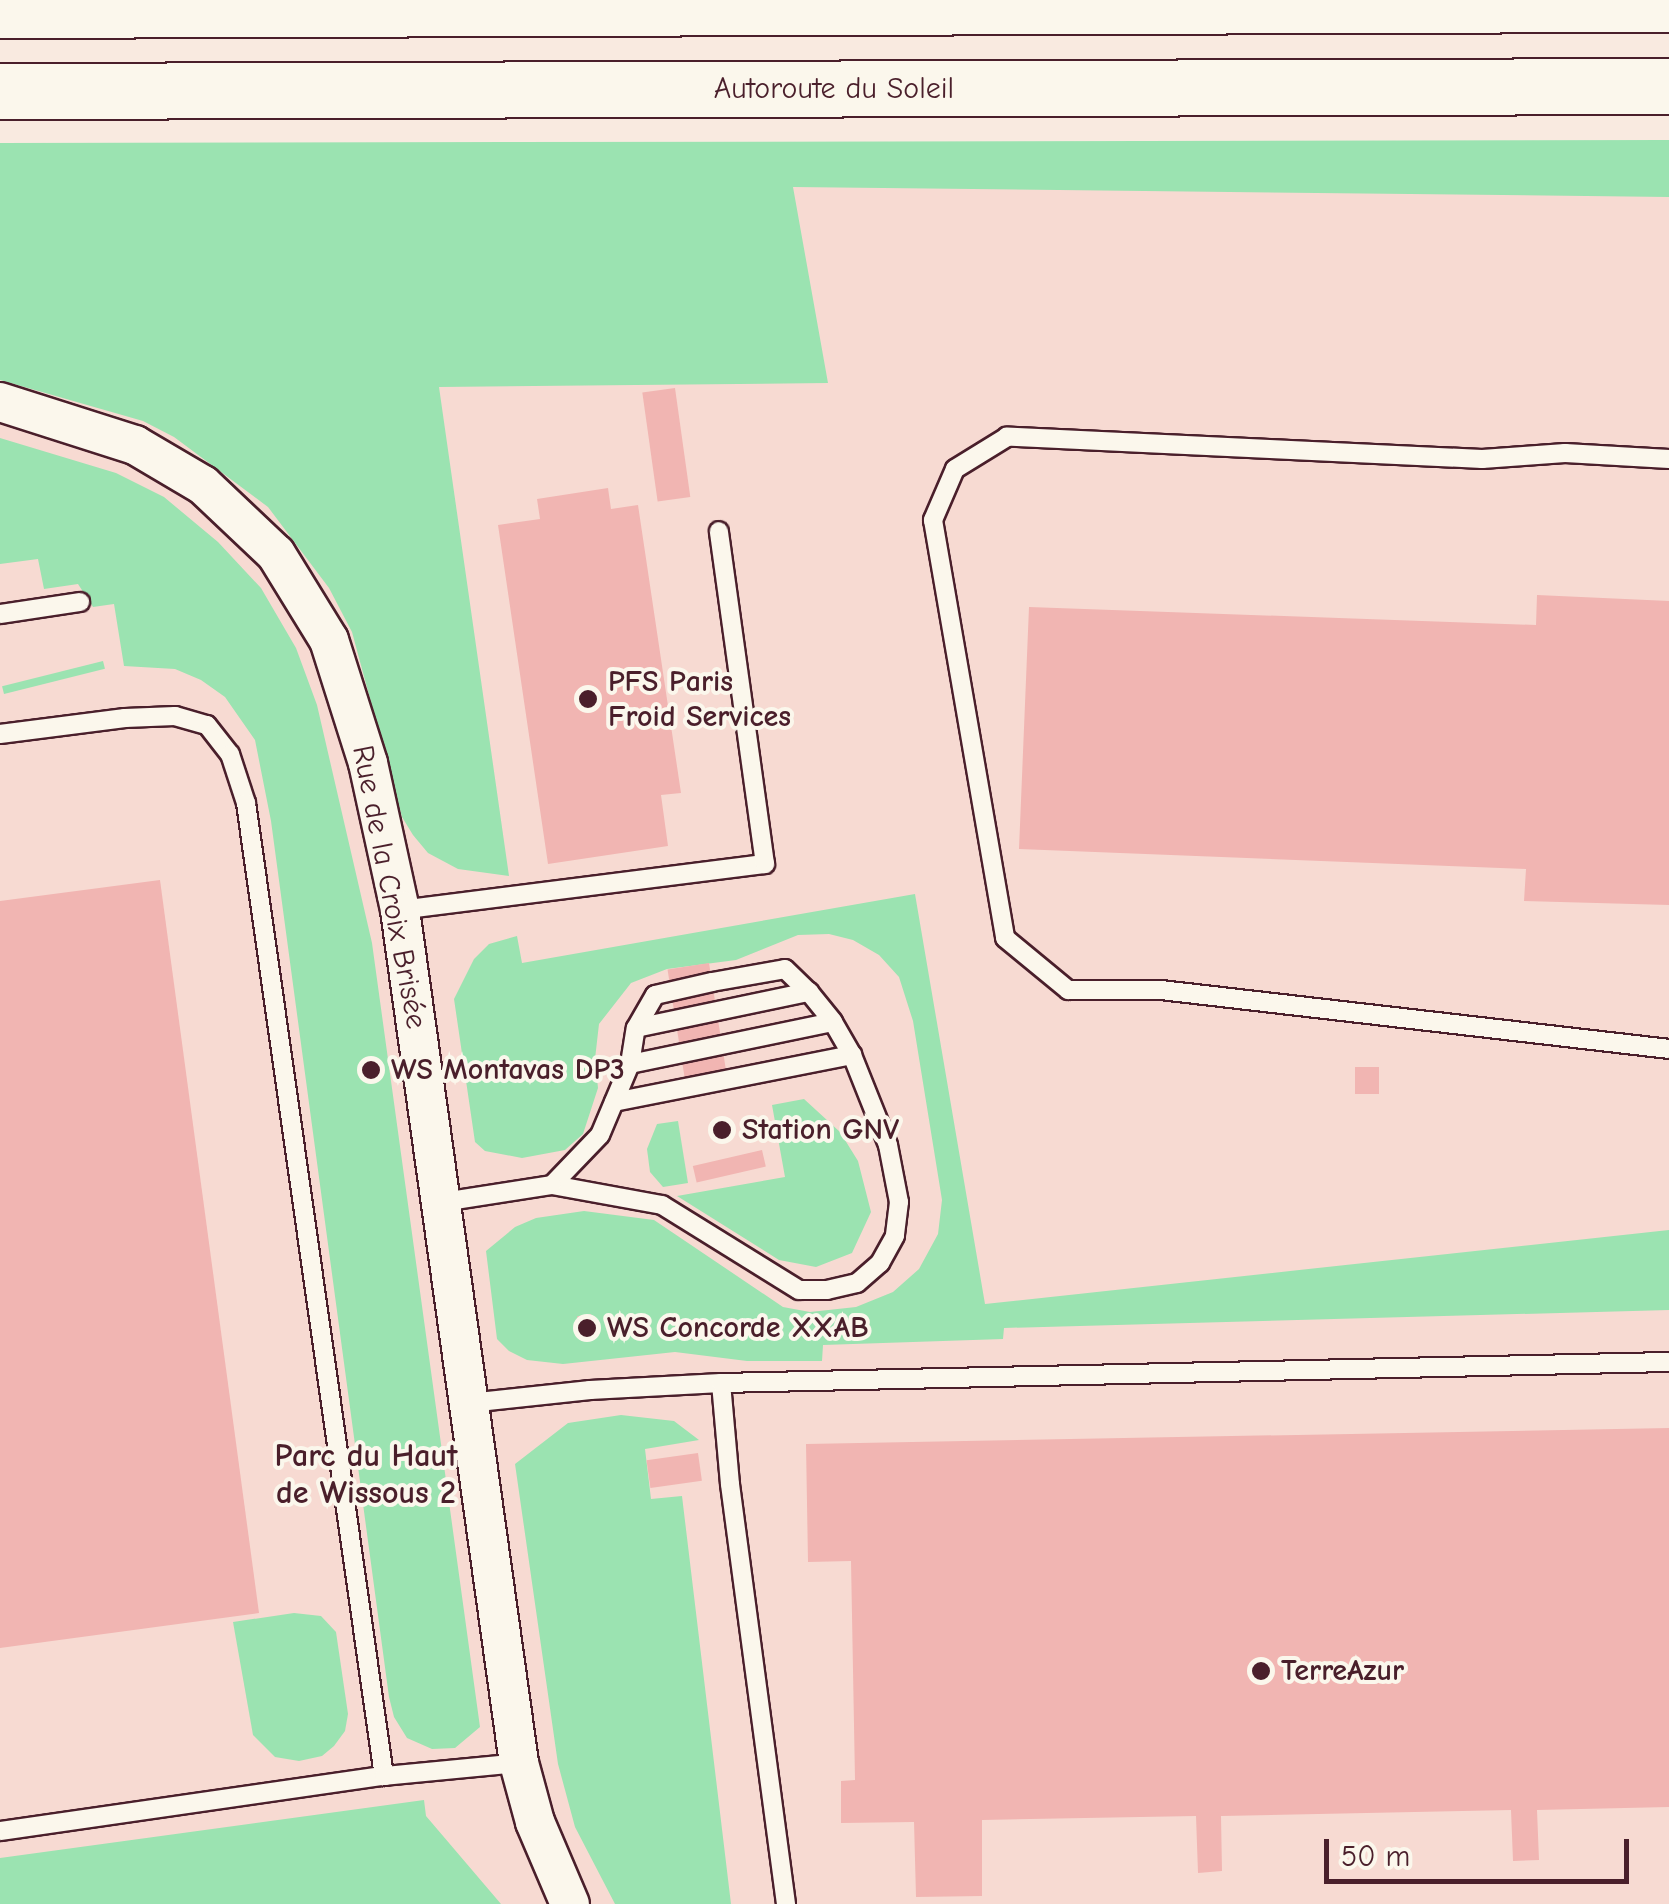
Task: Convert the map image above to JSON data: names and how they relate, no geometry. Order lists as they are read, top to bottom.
{
  "streets": {
    "highway": ["Autoroute du Soleil"],
    "street": ["Rue de la Croix Brisée"]
  },
  "districts": ["Parc du Haut de Wissous 2"],
  "places": [
    "PFS Paris Froid Services",
    "WS Montavas DP3",
    "Station GNV",
    "WS Concorde XXAB",
    "TerreAzur"
  ],
  "scale_bar": "50 m"
}
